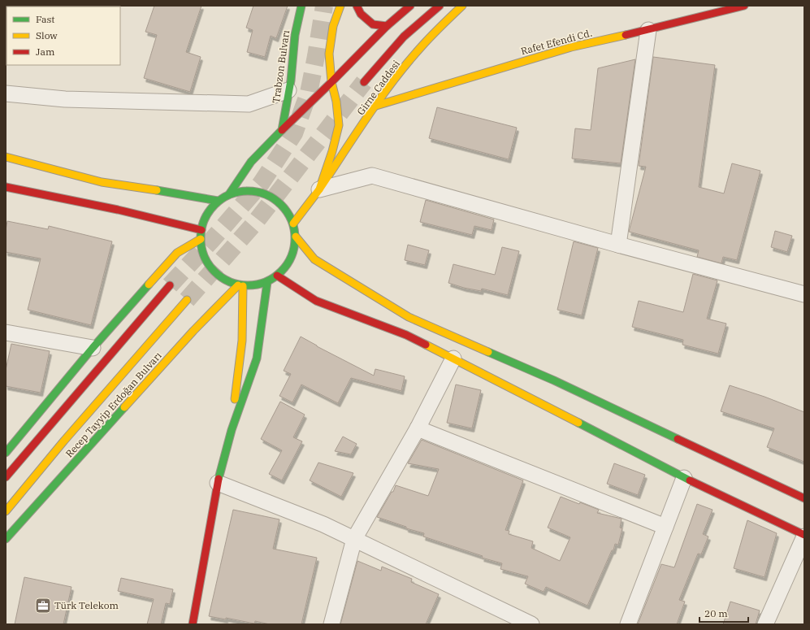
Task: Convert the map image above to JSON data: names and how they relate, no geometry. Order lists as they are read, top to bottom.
{
  "streets": {
    "main road": [
      "Rafet Efendi Cd.",
      "Trabzon Bulvarı",
      "Girne Caddesi",
      "Recep Tayyip Erdoğan Bulvarı"
    ]
  },
  "crossings": [
    ["Rafet Efendi Cd.", "Girne Caddesi"]
  ],
  "places": {
    "office": ["Türk Telekom"]
  },
  "legend": ["Fast", "Slow", "Jam"],
  "scale_bar": "20 m"
}
